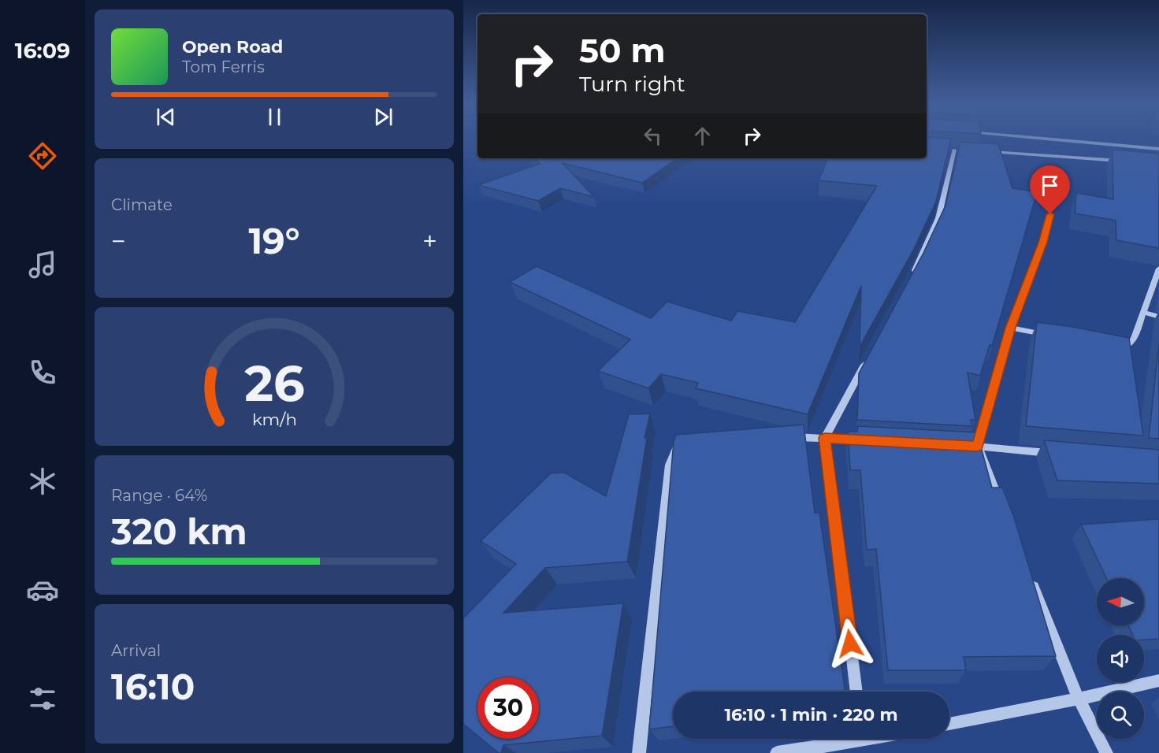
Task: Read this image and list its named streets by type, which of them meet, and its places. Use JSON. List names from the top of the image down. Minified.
{"north":"left","page":{"tabs":"16:09","turn":["50 m","Turn right"],"song":["Open Road","Tom Ferris"],"tile":["Climate",["Range · 64%","320 km"],["Arrival","16:10"]],"heat":["−","19°","+"],"limit":"30","trip":"16:10 · 1 min · 220 m","gauge":["26","km/h"]}}
